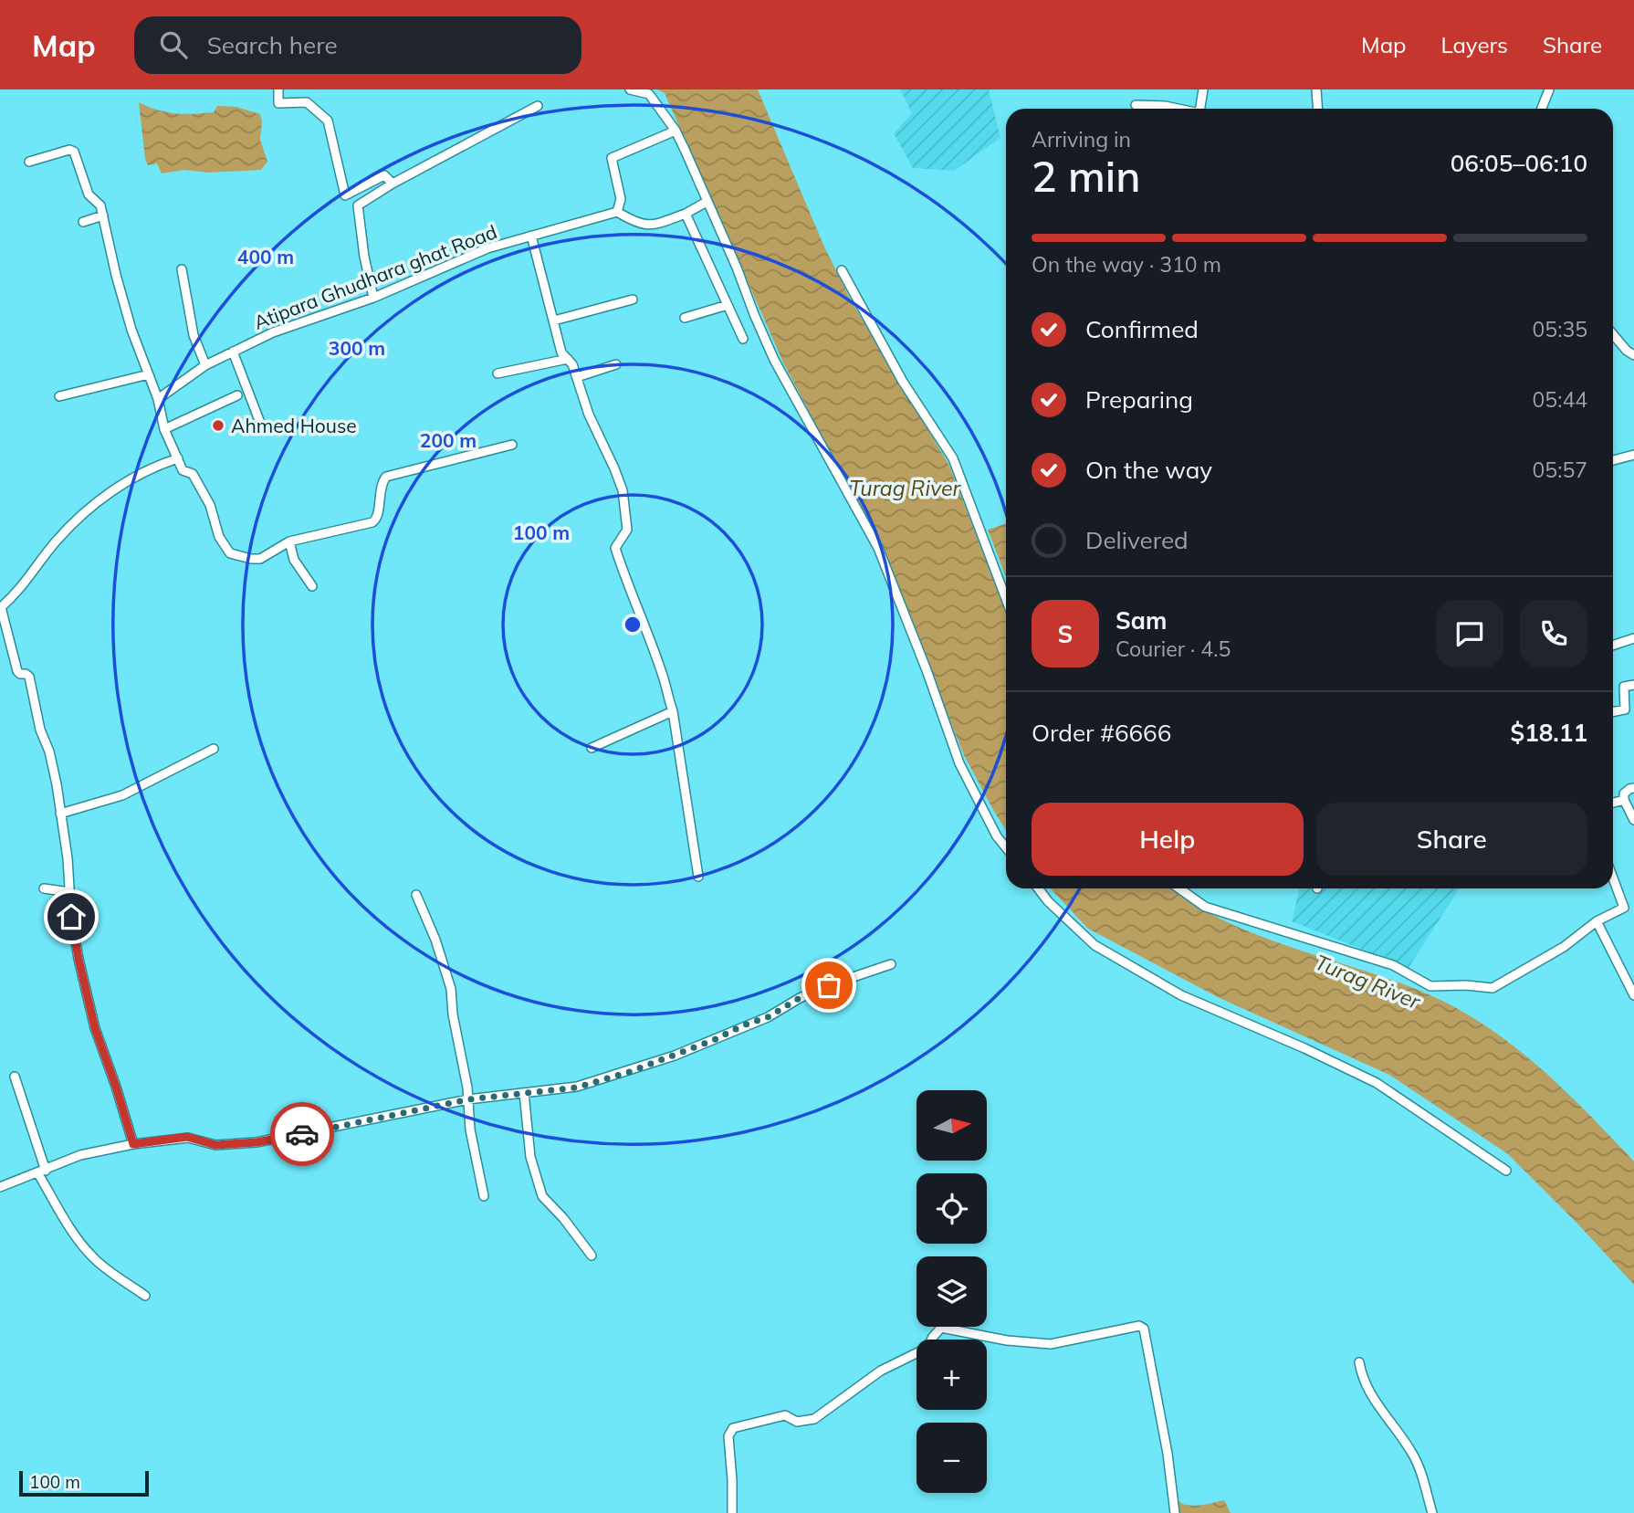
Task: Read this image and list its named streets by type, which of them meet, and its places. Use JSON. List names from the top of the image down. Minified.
{"streets":{"street":["Atipara Ghudhara ghat Road"]},"water":["Turag River"],"places":["Ahmed House"],"scale_bar":"100 m","north":"right","page":{"header":"Map","search":"Search here","nav":["Map","Layers","Share"],"heading":["2 min","Arriving in","06:05–06:10"],"panel":["Sam","Courier · 4.5","Order #6666","$18.11"],"bar":"On the way · 310 m","list":[["Confirmed","05:35"],["Preparing","05:44"],["On the way","05:57"],"Delivered"],"round":"S","buttons":["Help","Share"],"map_buttons":["+","−"],"scale":"100 m"},"rings":["400 m","300 m","200 m","100 m"]}
